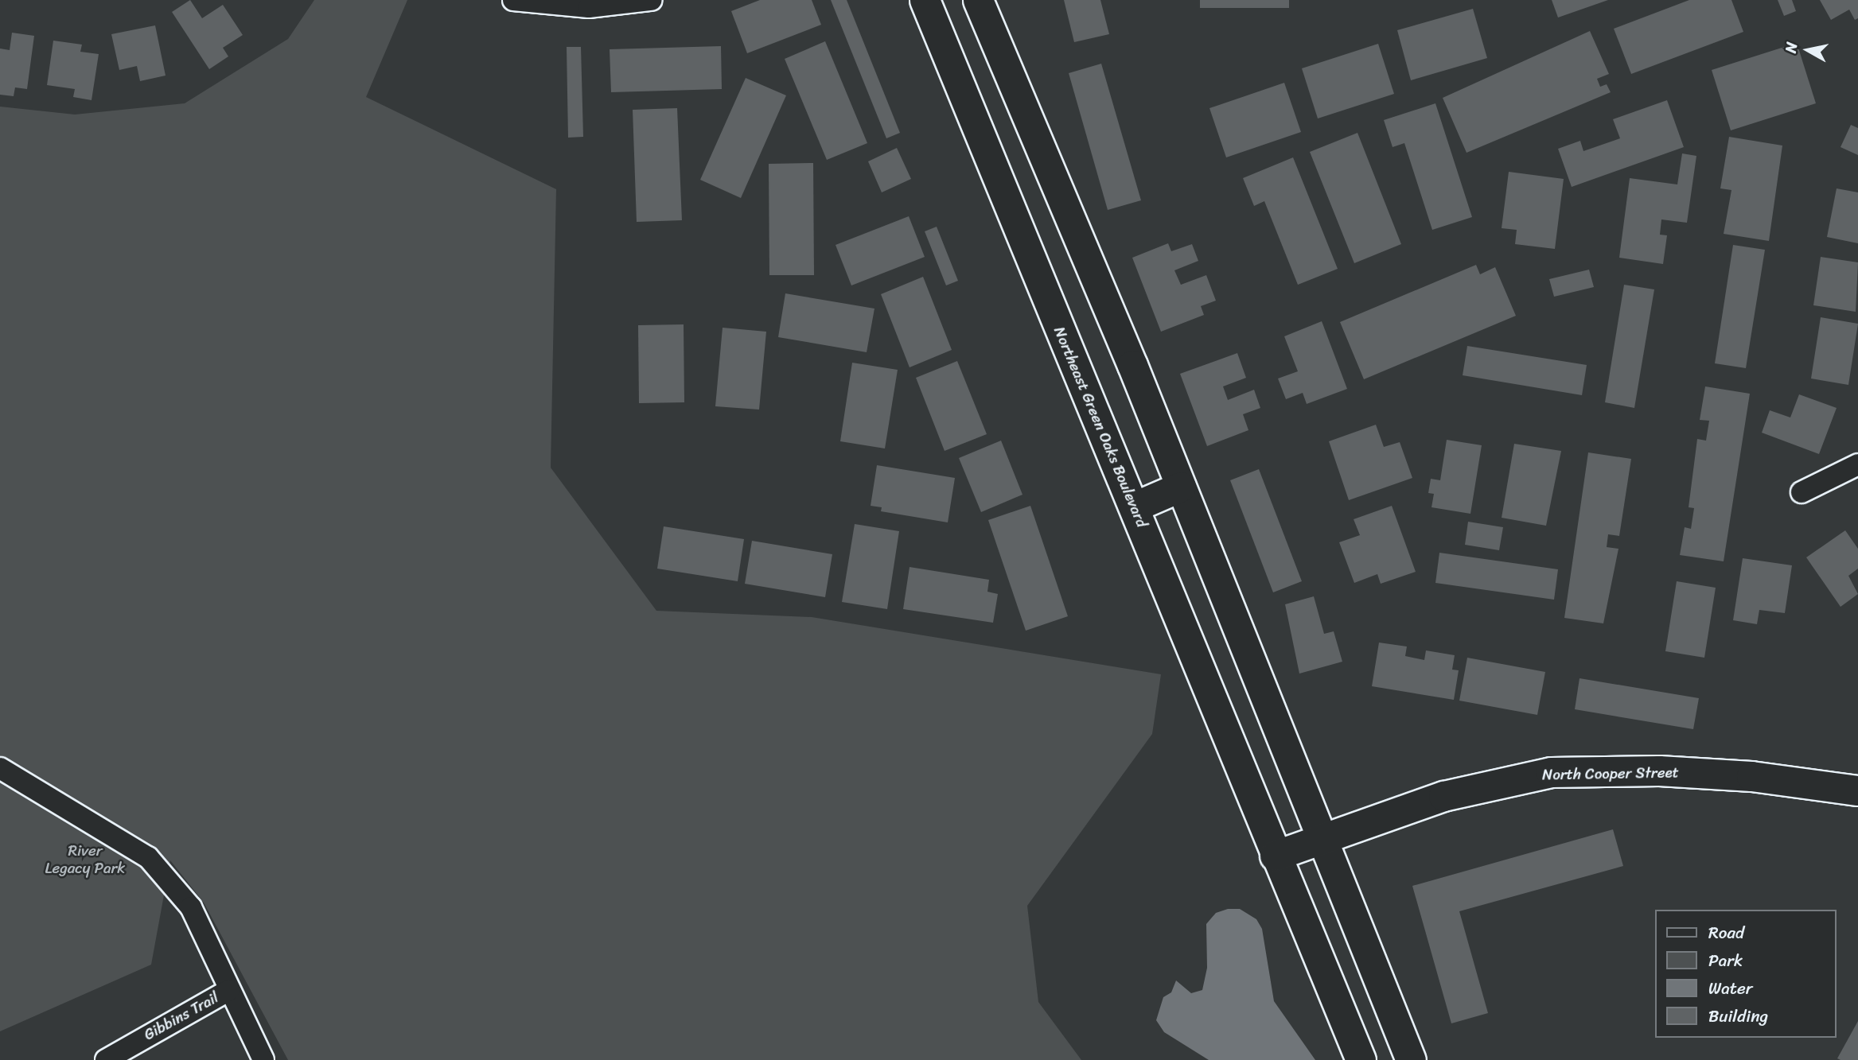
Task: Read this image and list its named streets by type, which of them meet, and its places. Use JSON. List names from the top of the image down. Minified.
{"streets":{"main road":["Northeast Green Oaks Boulevard","North Cooper Street"],"street":["Gibbins Trail"]},"crossings":[["Northeast Green Oaks Boulevard","North Cooper Street"]],"parks":["River Legacy Park"],"legend":["Road","Park","Water","Building"],"north":"left"}
